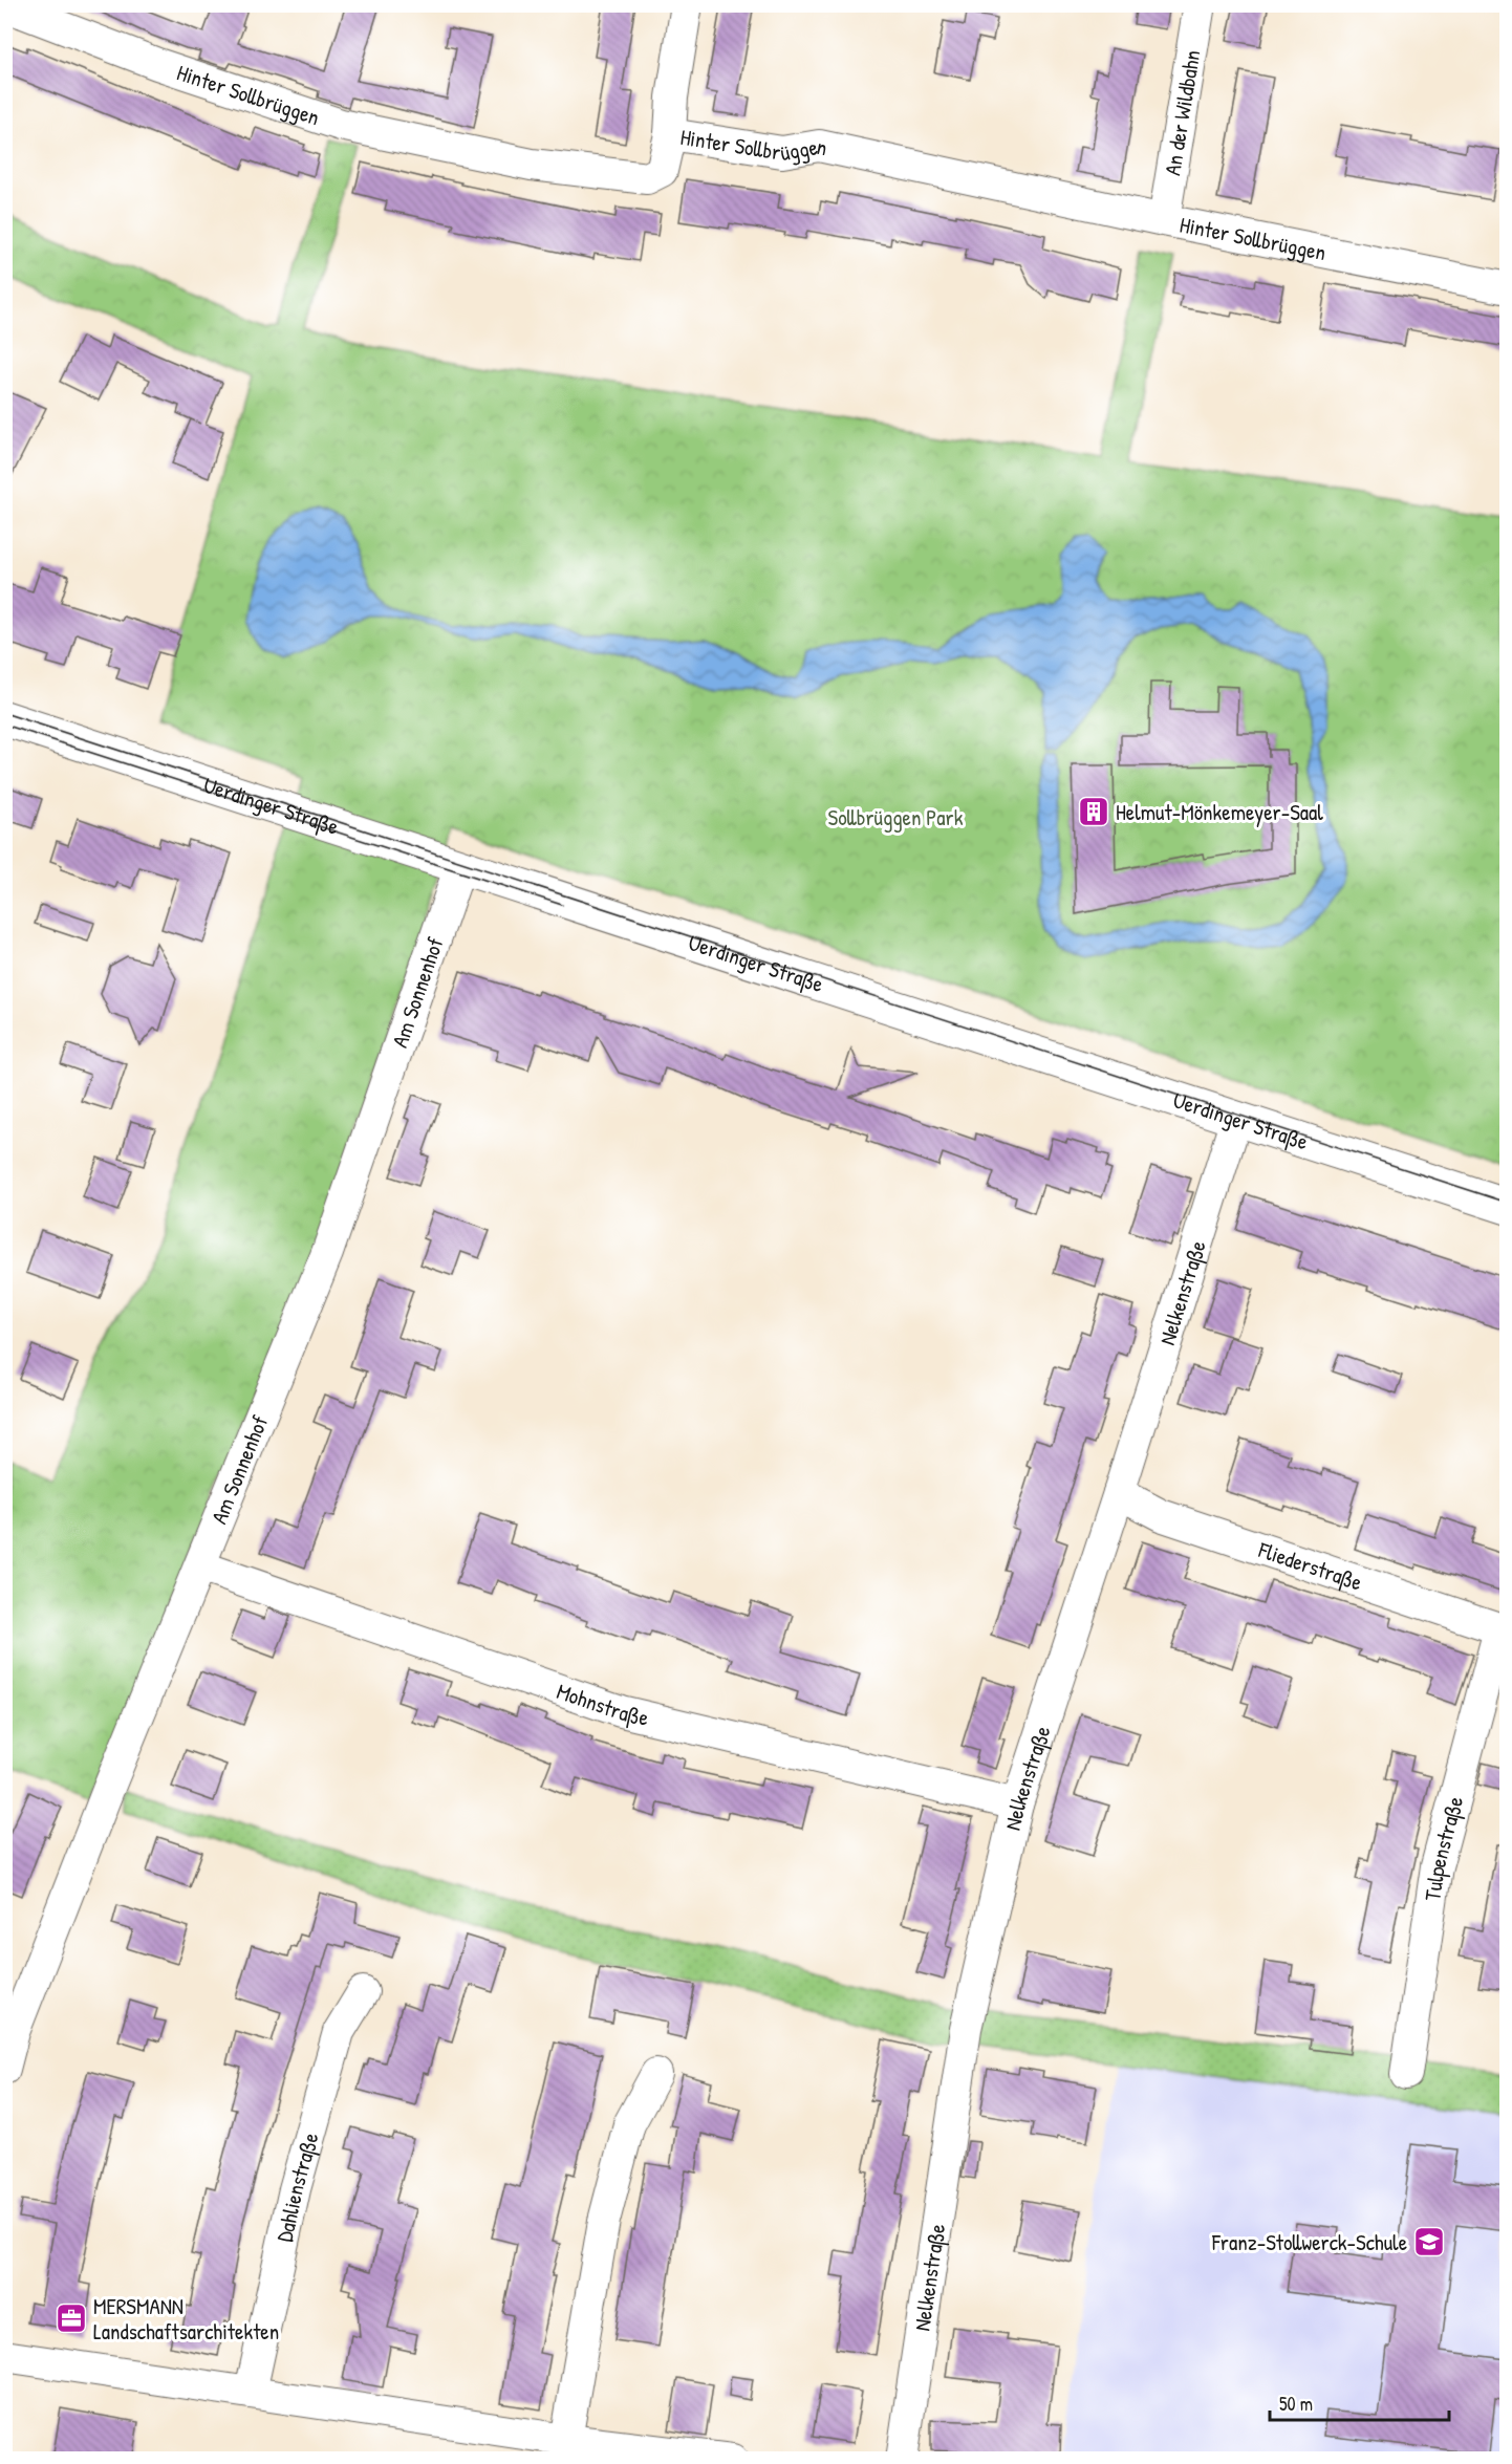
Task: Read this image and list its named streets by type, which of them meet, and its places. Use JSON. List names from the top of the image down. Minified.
{"streets":{"main road":["Uerdinger Straße"],"street":["Hinter Sollbrüggen","An der Wildbahn","Am Sonnenhof","Nelkenstraße","Fliederstraße","Mohnstraße","Tulpenstraße","Dahlienstraße"]},"crossings":[["Hinter Sollbrüggen","An der Wildbahn"],["Uerdinger Straße","Am Sonnenhof"],["Uerdinger Straße","Nelkenstraße"],["Am Sonnenhof","Mohnstraße"],["Nelkenstraße","Fliederstraße"],["Nelkenstraße","Mohnstraße"],["Fliederstraße","Tulpenstraße"]],"parks":["Sollbrüggen Park"],"places":{"building":["Helmut-Mönkemeyer-Saal"],"school or university":["Franz-Stollwerck-Schule"],"office":["MERSMANN Landschaftsarchitekten"]},"scale_bar":"50 m"}
